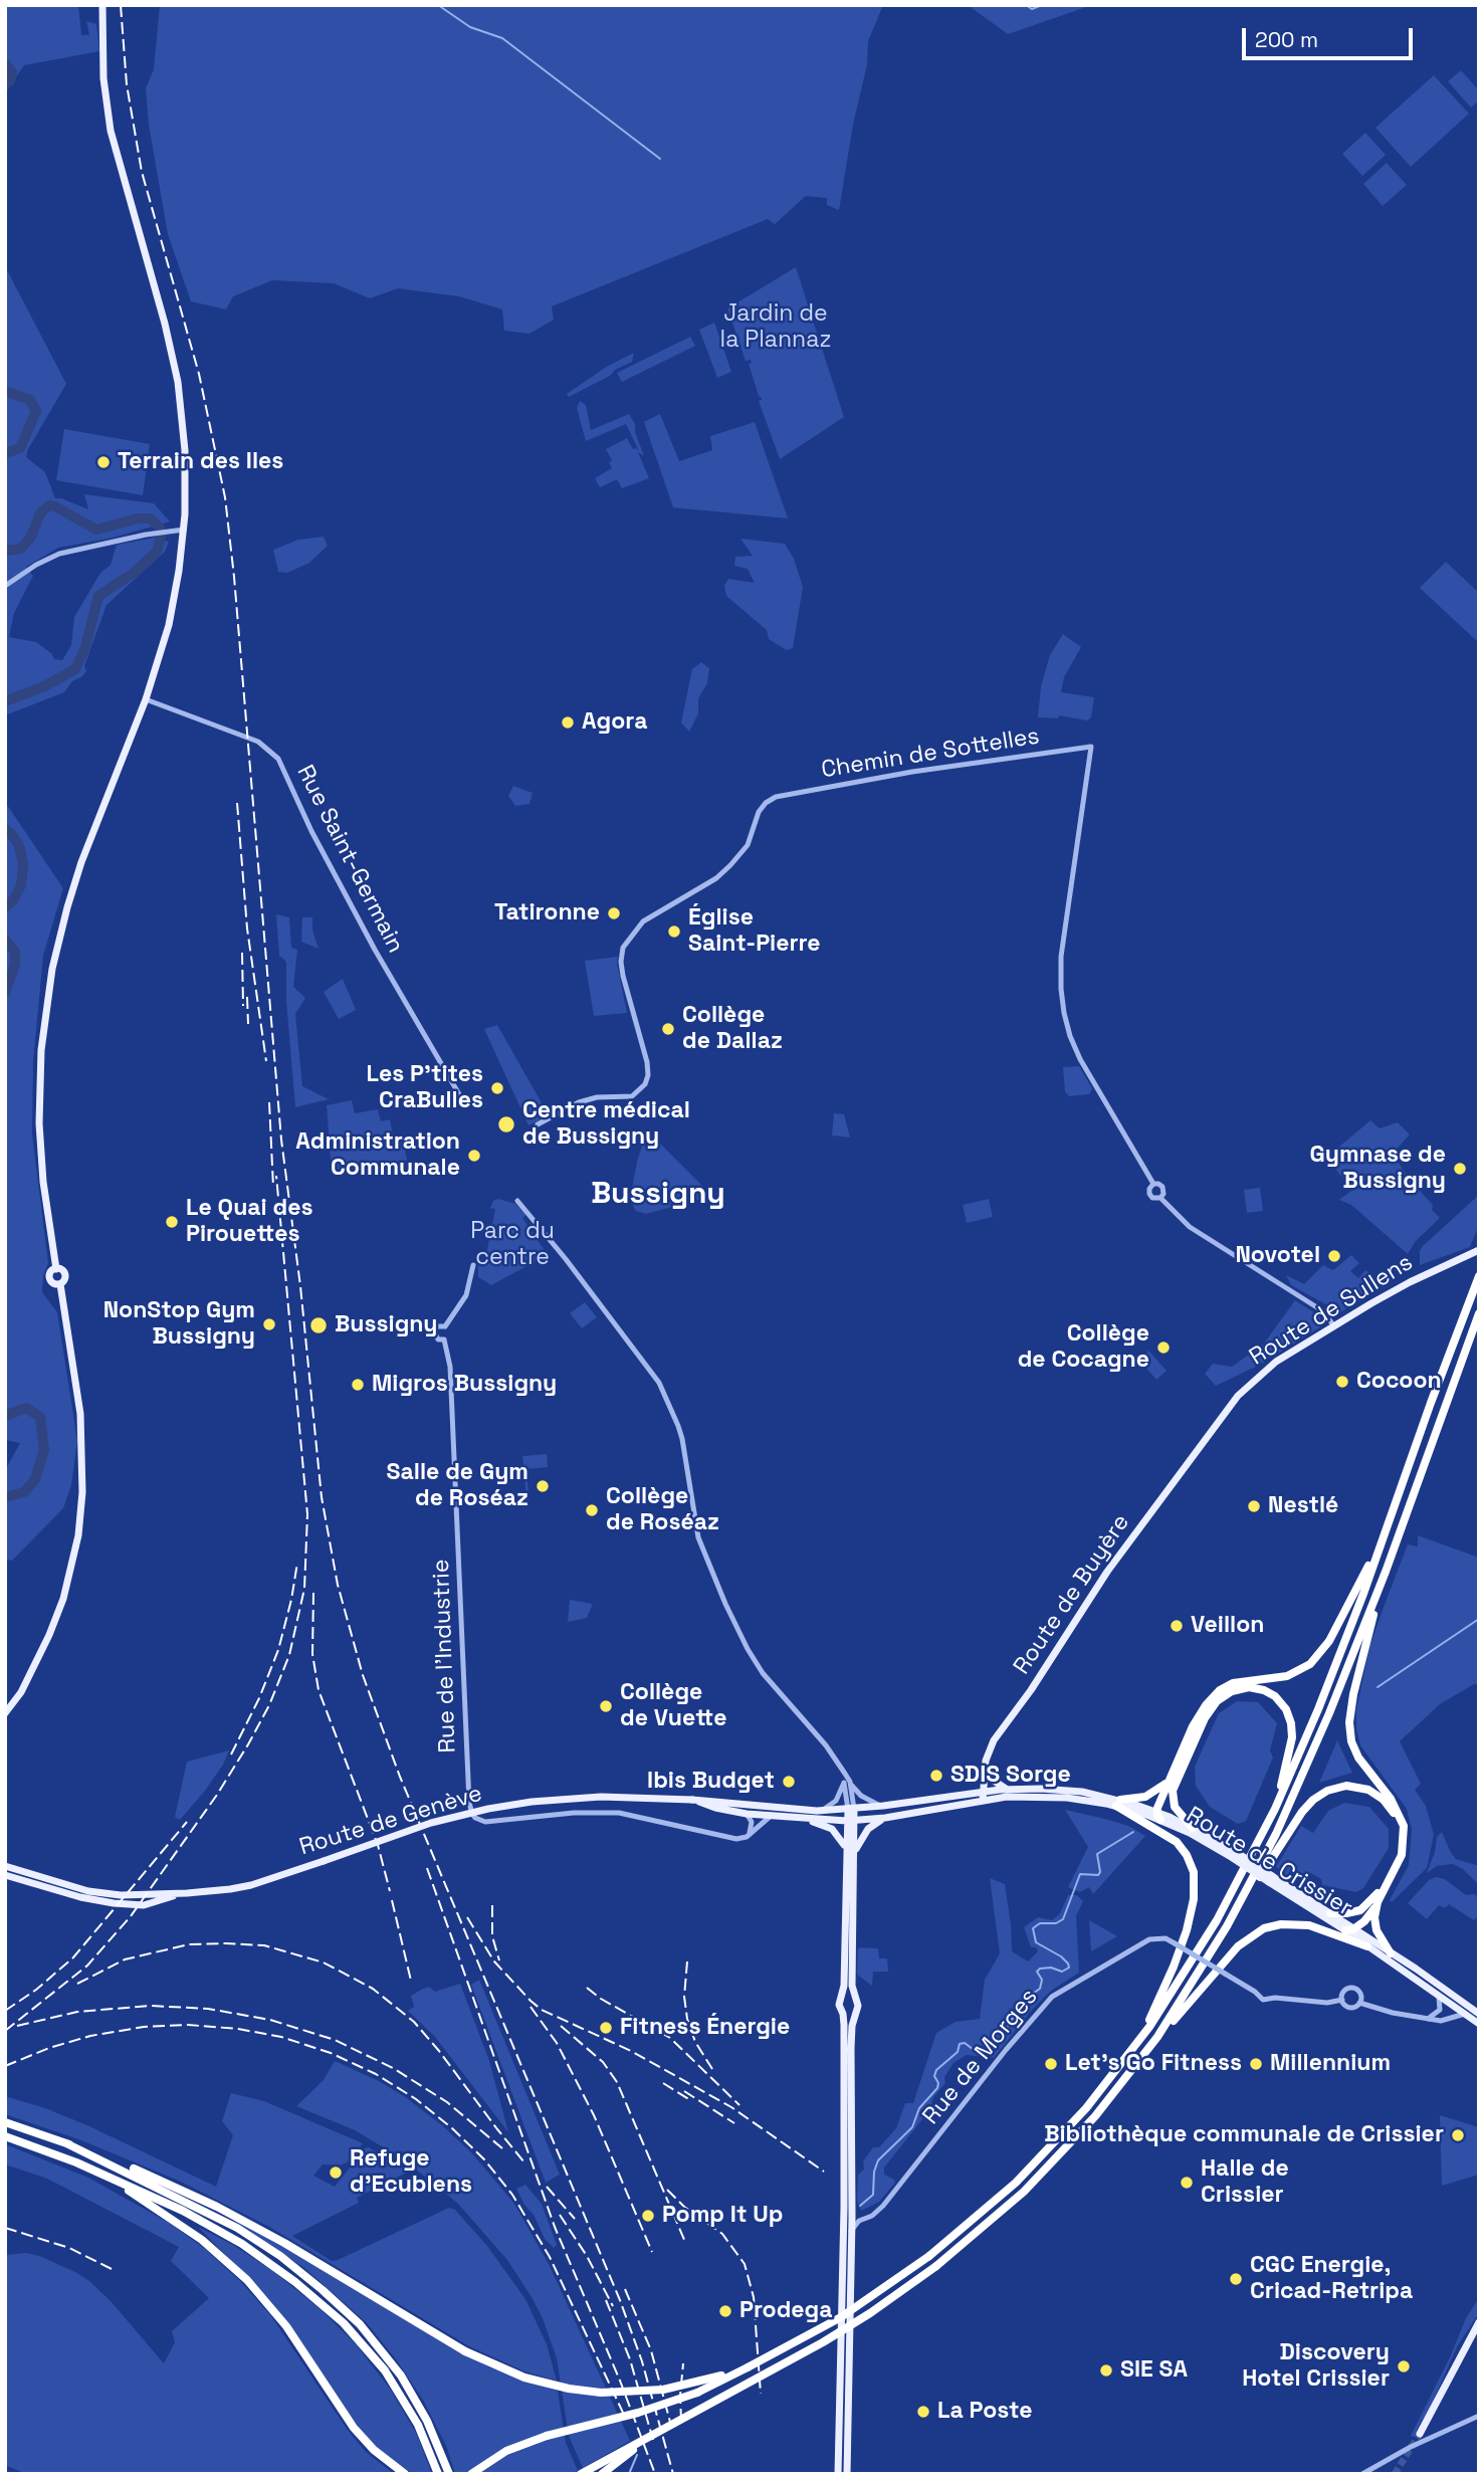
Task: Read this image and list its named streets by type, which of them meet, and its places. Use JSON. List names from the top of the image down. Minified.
{"streets":{"main road":["Route de Sullens","Route de Buyère","Route de Genève","Route de Crissier"],"street":["Chemin de Sottelles","Rue Saint-Germain","Rue de l'Industrie","Rue de Morges"]},"crossings":[["Route de Sullens","Route de Buyère"],["Route de Buyère","Route de Crissier"],["Route de Genève","Route de Crissier"]],"districts":["Bussigny"],"parks":["Jardin de la Plannaz","Parc du centre"],"places":["Terrain des Iles","Agora","Tatironne","Église Saint-Pierre","Collège de Dallaz","Les P’tites CraBulles","Centre médical de Bussigny","Administration Communale","Gymnase de Bussigny","Le Quai des Pirouettes","Novotel","NonStop Gym Bussigny","Bussigny","Collège de Cocagne","Cocoon","Migros Bussigny","Salle de Gym de Roséaz","Nestlé","Collège de Roséaz","Veillon","Collège de Vuette","SDIS Sorge","Ibis Budget","Fitness Énergie","Let's Go Fitness","Millennium","Bibliothèque communale de Crissier","Refuge d'Ecublens","Halle de Crissier","Pomp It Up","CGC Energie, Cricad-Retripa","Prodega","Discovery Hotel Crissier","SIE SA","La Poste"],"scale_bar":"200 m"}
